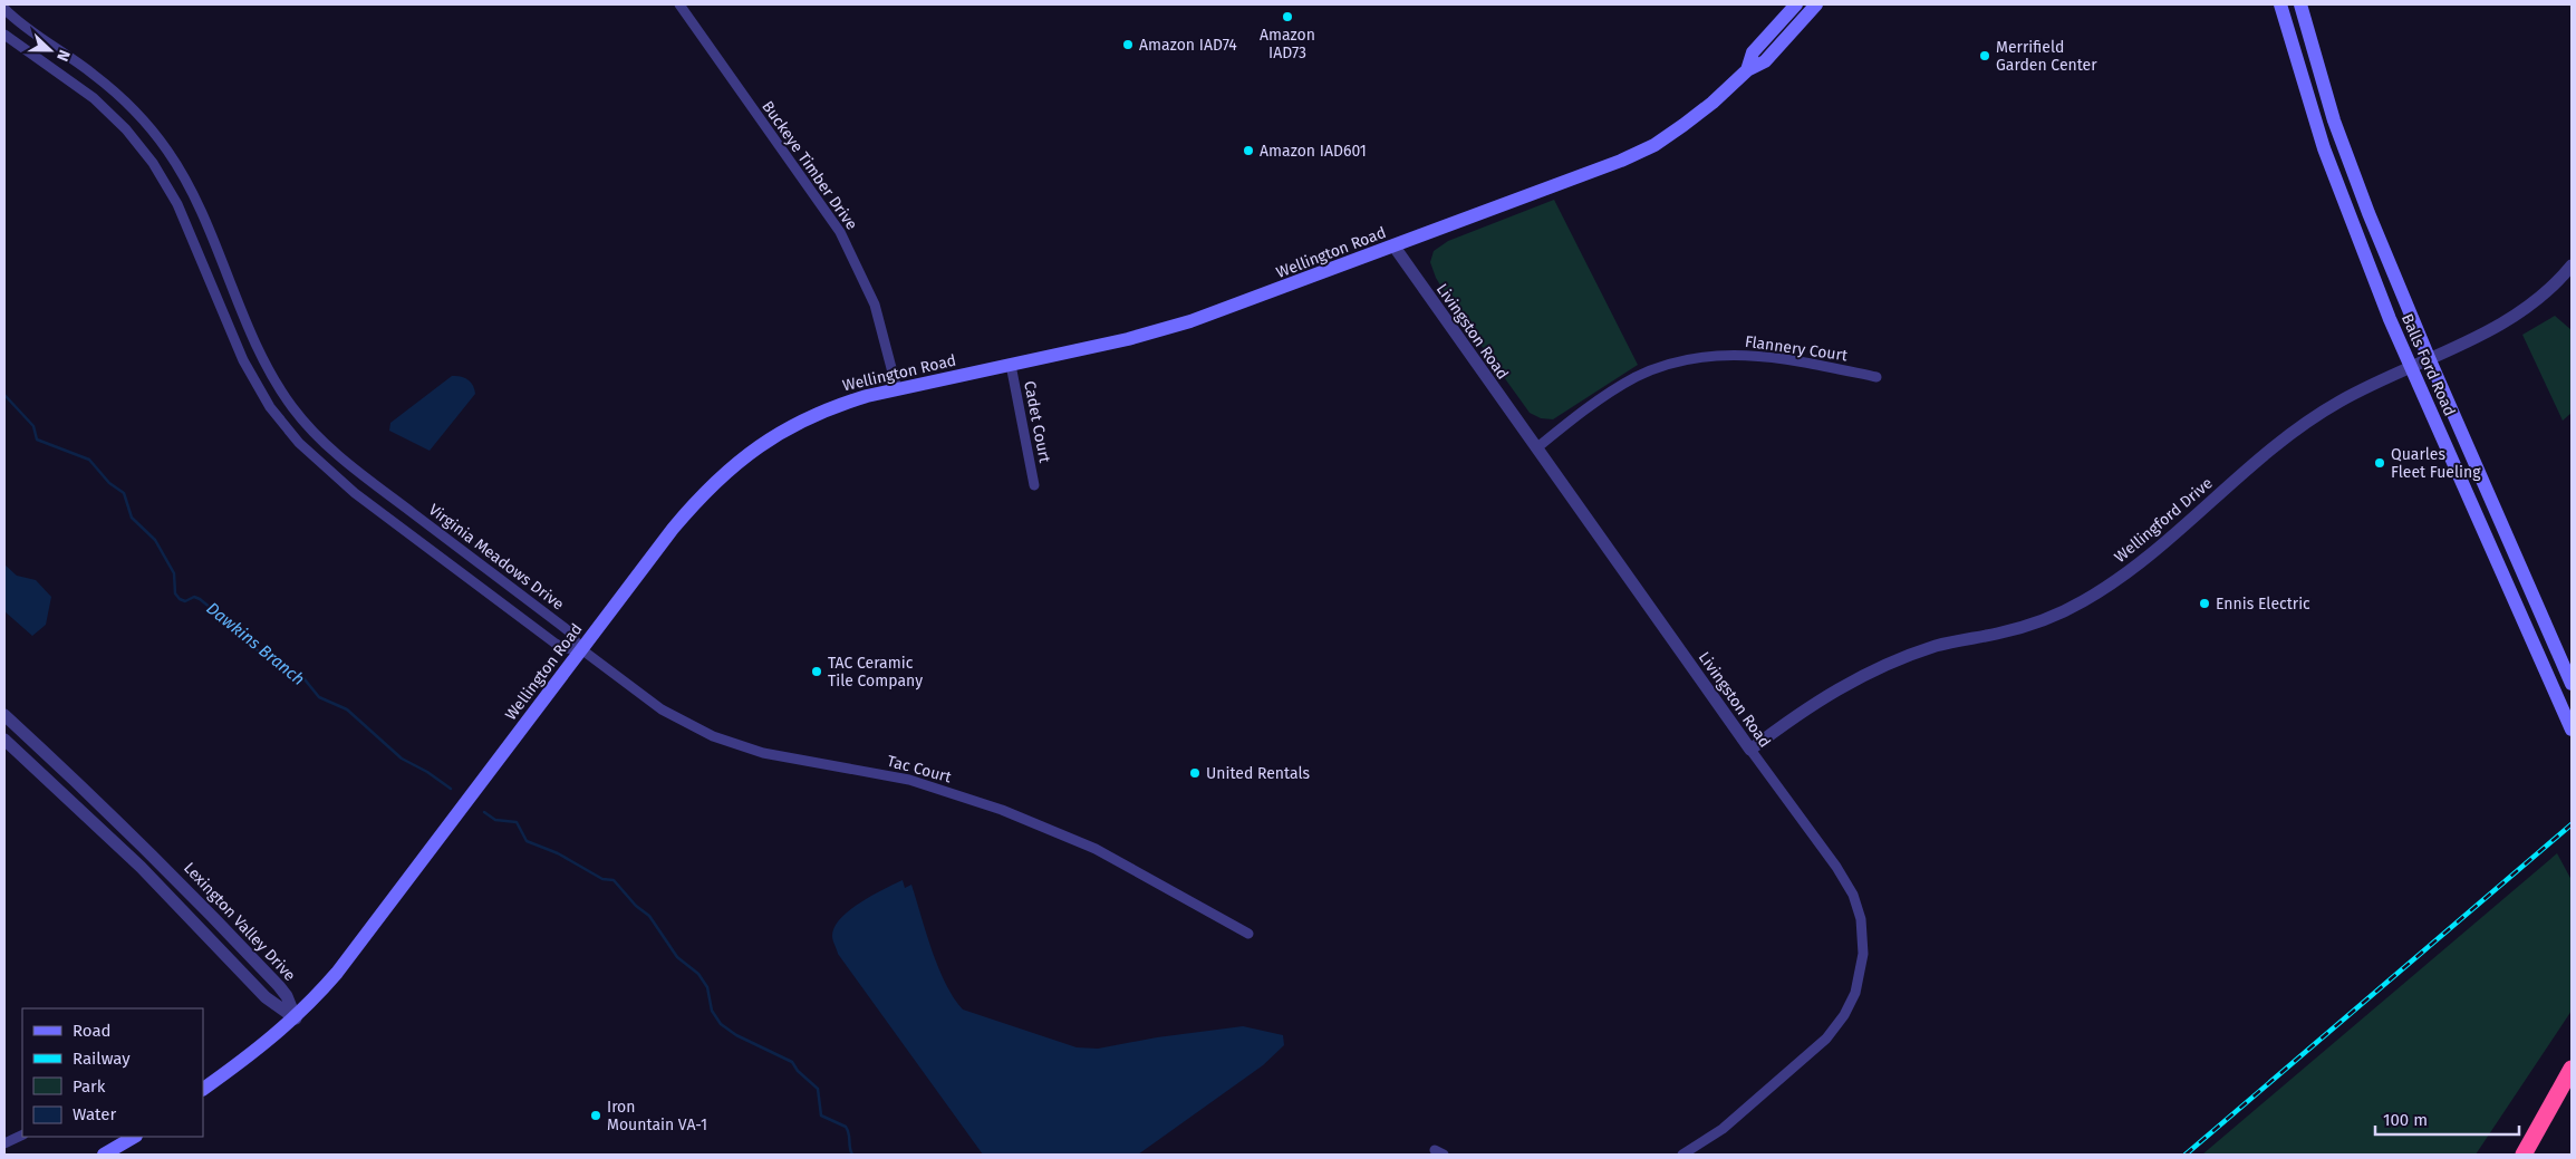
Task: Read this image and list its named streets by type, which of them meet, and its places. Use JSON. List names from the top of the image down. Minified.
{"streets":{"main road":["Wellington Road","Balls Ford Road"],"street":["Buckeye Timber Drive","Livingston Road","Flannery Court","Cadet Court","Wellingford Drive","Virginia Meadows Drive","Tac Court","Lexington Valley Drive"]},"crossings":[["Buckeye Timber Drive","Wellington Road"],["Wellington Road","Livingston Road"],["Wellington Road","Cadet Court"],["Wellington Road","Virginia Meadows Drive"],["Wellington Road","Tac Court"],["Wellington Road","Lexington Valley Drive"],["Livingston Road","Flannery Court"],["Livingston Road","Wellingford Drive"],["Balls Ford Road","Wellingford Drive"],["Virginia Meadows Drive","Tac Court"]],"water":["Dawkins Branch"],"places":["Amazon IAD73","Amazon IAD74","Merrifield Garden Center","Amazon IAD601","Quarles Fleet Fueling","Ennis Electric","TAC Ceramic Tile Company","United Rentals","Iron Mountain VA-1"],"legend":["Road","Railway","Park","Water"],"scale_bar":"100 m","north":"right"}
